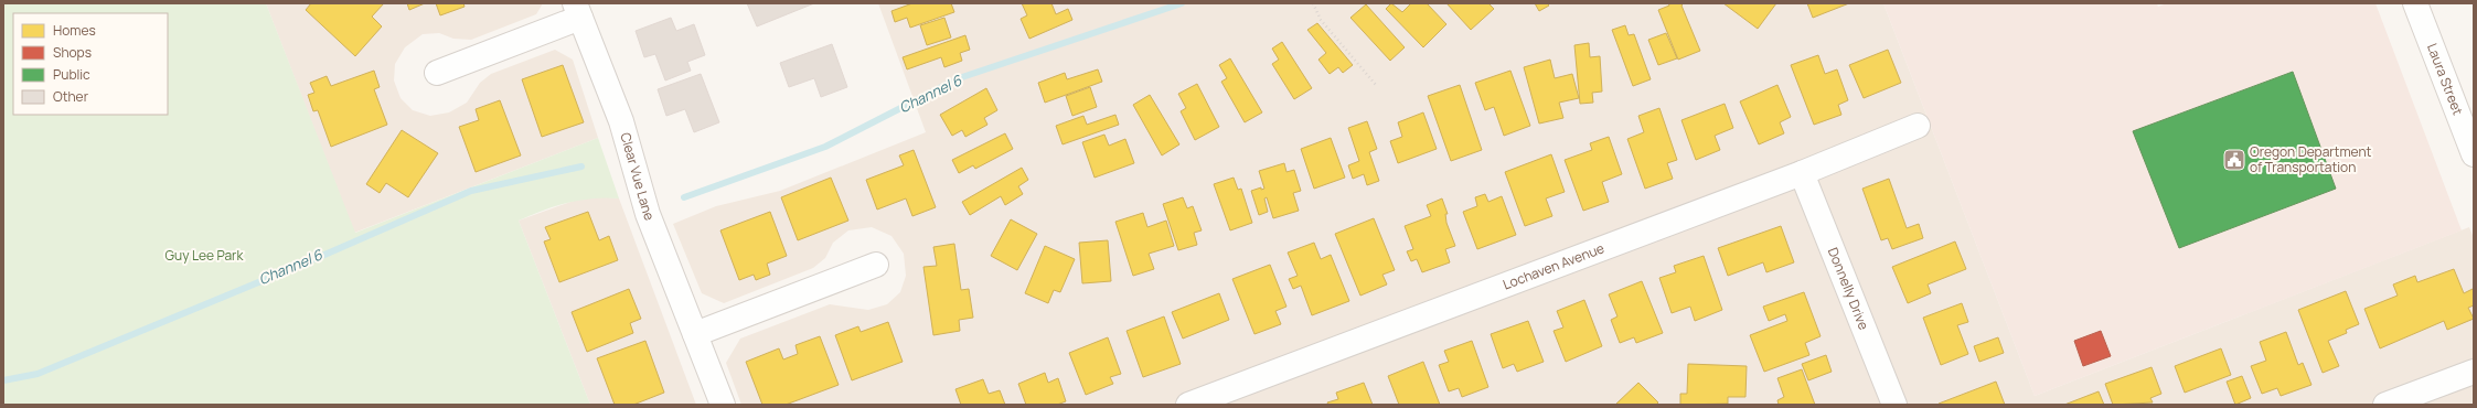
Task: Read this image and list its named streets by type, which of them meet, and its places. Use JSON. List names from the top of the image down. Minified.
{"streets":{"street":["Laura Street","Clear Vue Lane","Lochaven Avenue","Donnelly Drive"]},"crossings":[["Lochaven Avenue","Donnelly Drive"]],"water":["Channel 6"],"parks":["Guy Lee Park"],"places":{"public building":["Oregon Department of Transportation"]},"legend":["Homes","Shops","Public","Other"]}
